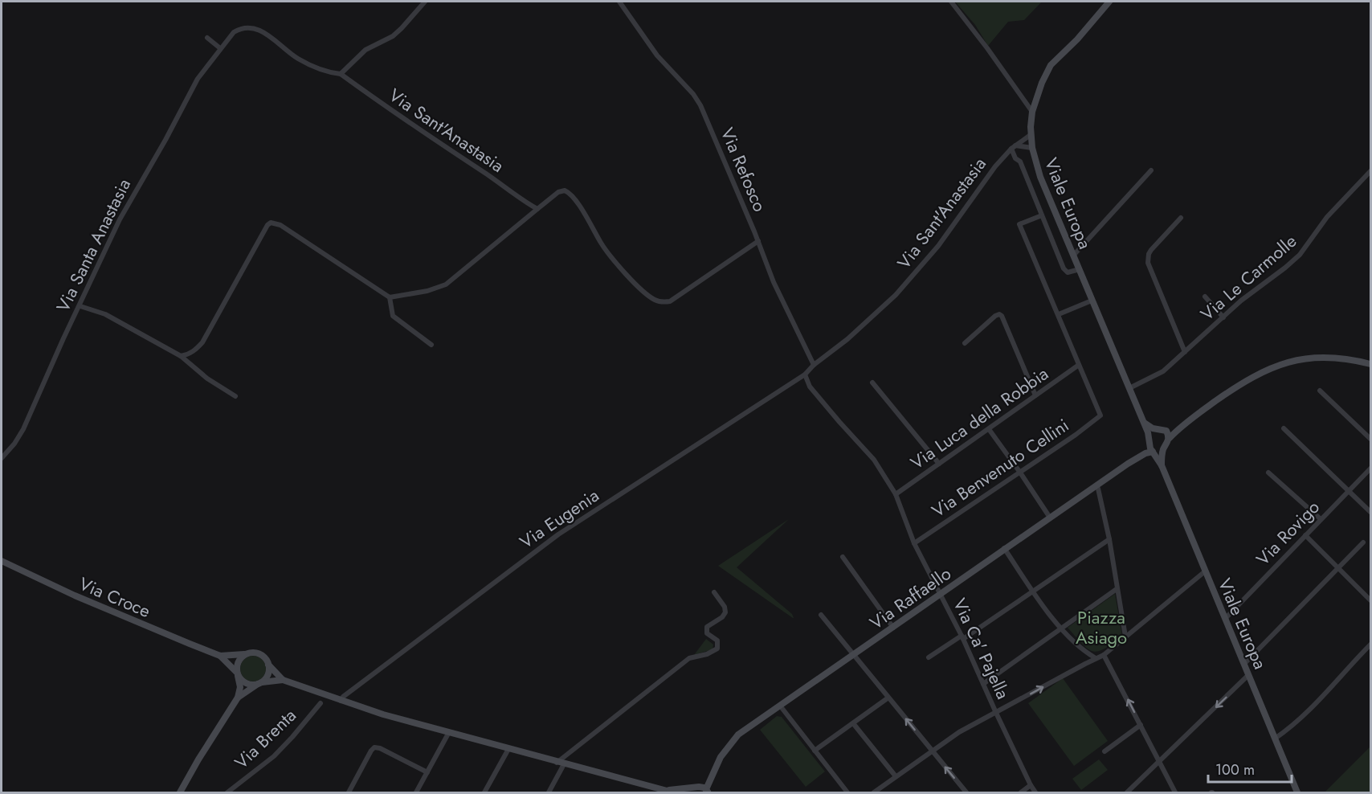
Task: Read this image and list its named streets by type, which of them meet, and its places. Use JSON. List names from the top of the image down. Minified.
{"streets":{"main road":["Viale Europa","Via Croce","Via Raffaello","Via Brenta"],"street":["Via Sant'Anastasia","Via Refosco","Via Santa Anastasia","Via Le Carmolle","Via Luca della Robbia","Via Benvenuto Cellini","Via Eugenia","Via Rovigo","Via Ca' Pajella"]},"crossings":[["Via Sant'Anastasia","Via Refosco"],["Via Sant'Anastasia","Viale Europa"],["Via Sant'Anastasia","Via Santa Anastasia"],["Via Sant'Anastasia","Via Eugenia"],["Via Sant'Anastasia","Via Ca' Pajella"],["Viale Europa","Via Le Carmolle"],["Viale Europa","Via Rovigo"],["Viale Europa","Via Raffaello"],["Via Luca della Robbia","Via Benvenuto Cellini"],["Via Luca della Robbia","Via Ca' Pajella"],["Via Benvenuto Cellini","Via Ca' Pajella"],["Via Eugenia","Via Ca' Pajella"],["Via Croce","Via Brenta"],["Via Raffaello","Via Ca' Pajella"]],"parks":["Piazza Asiago"],"scale_bar":"100 m"}
